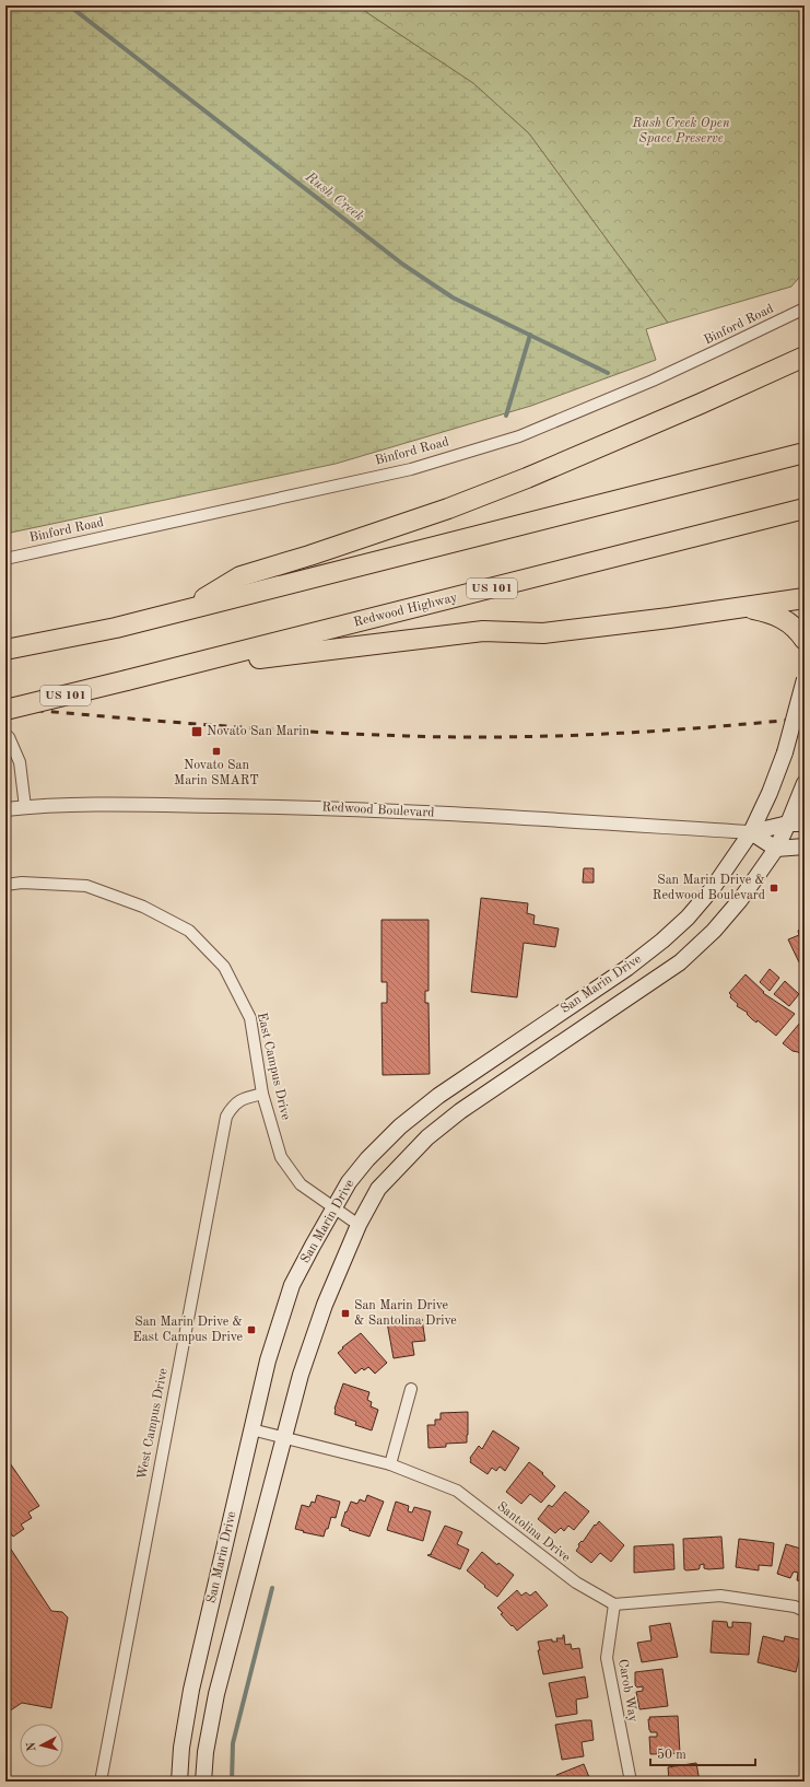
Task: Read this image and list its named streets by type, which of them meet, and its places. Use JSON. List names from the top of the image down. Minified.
{"streets":{"highway":["US 101","Redwood Highway"],"main road":["Redwood Boulevard","San Marin Drive"],"street":["Binford Road","East Campus Drive","West Campus Drive","Santolina Drive","Carob Way"]},"crossings":[["Redwood Boulevard","San Marin Drive"],["San Marin Drive","East Campus Drive"],["San Marin Drive","Santolina Drive"],["East Campus Drive","West Campus Drive"],["Santolina Drive","Carob Way"]],"water":["Rush Creek"],"parks":["Rush Creek Open Space Preserve"],"places":{"transit":["Novato San Marin","Novato San Marin SMART","San Marin Drive & Redwood Boulevard","San Marin Drive & Santolina Drive","San Marin Drive & East Campus Drive"]},"scale_bar":"50 m","north":"left"}
